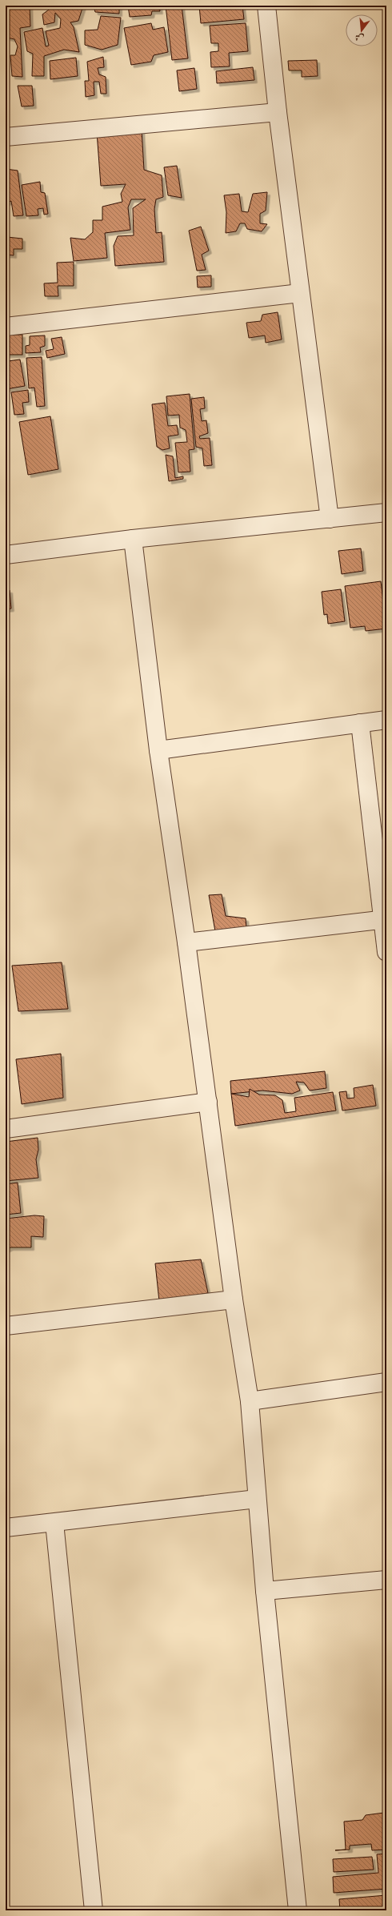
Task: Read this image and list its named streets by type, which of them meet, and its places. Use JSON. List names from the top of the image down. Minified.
{"north":"bottom"}
